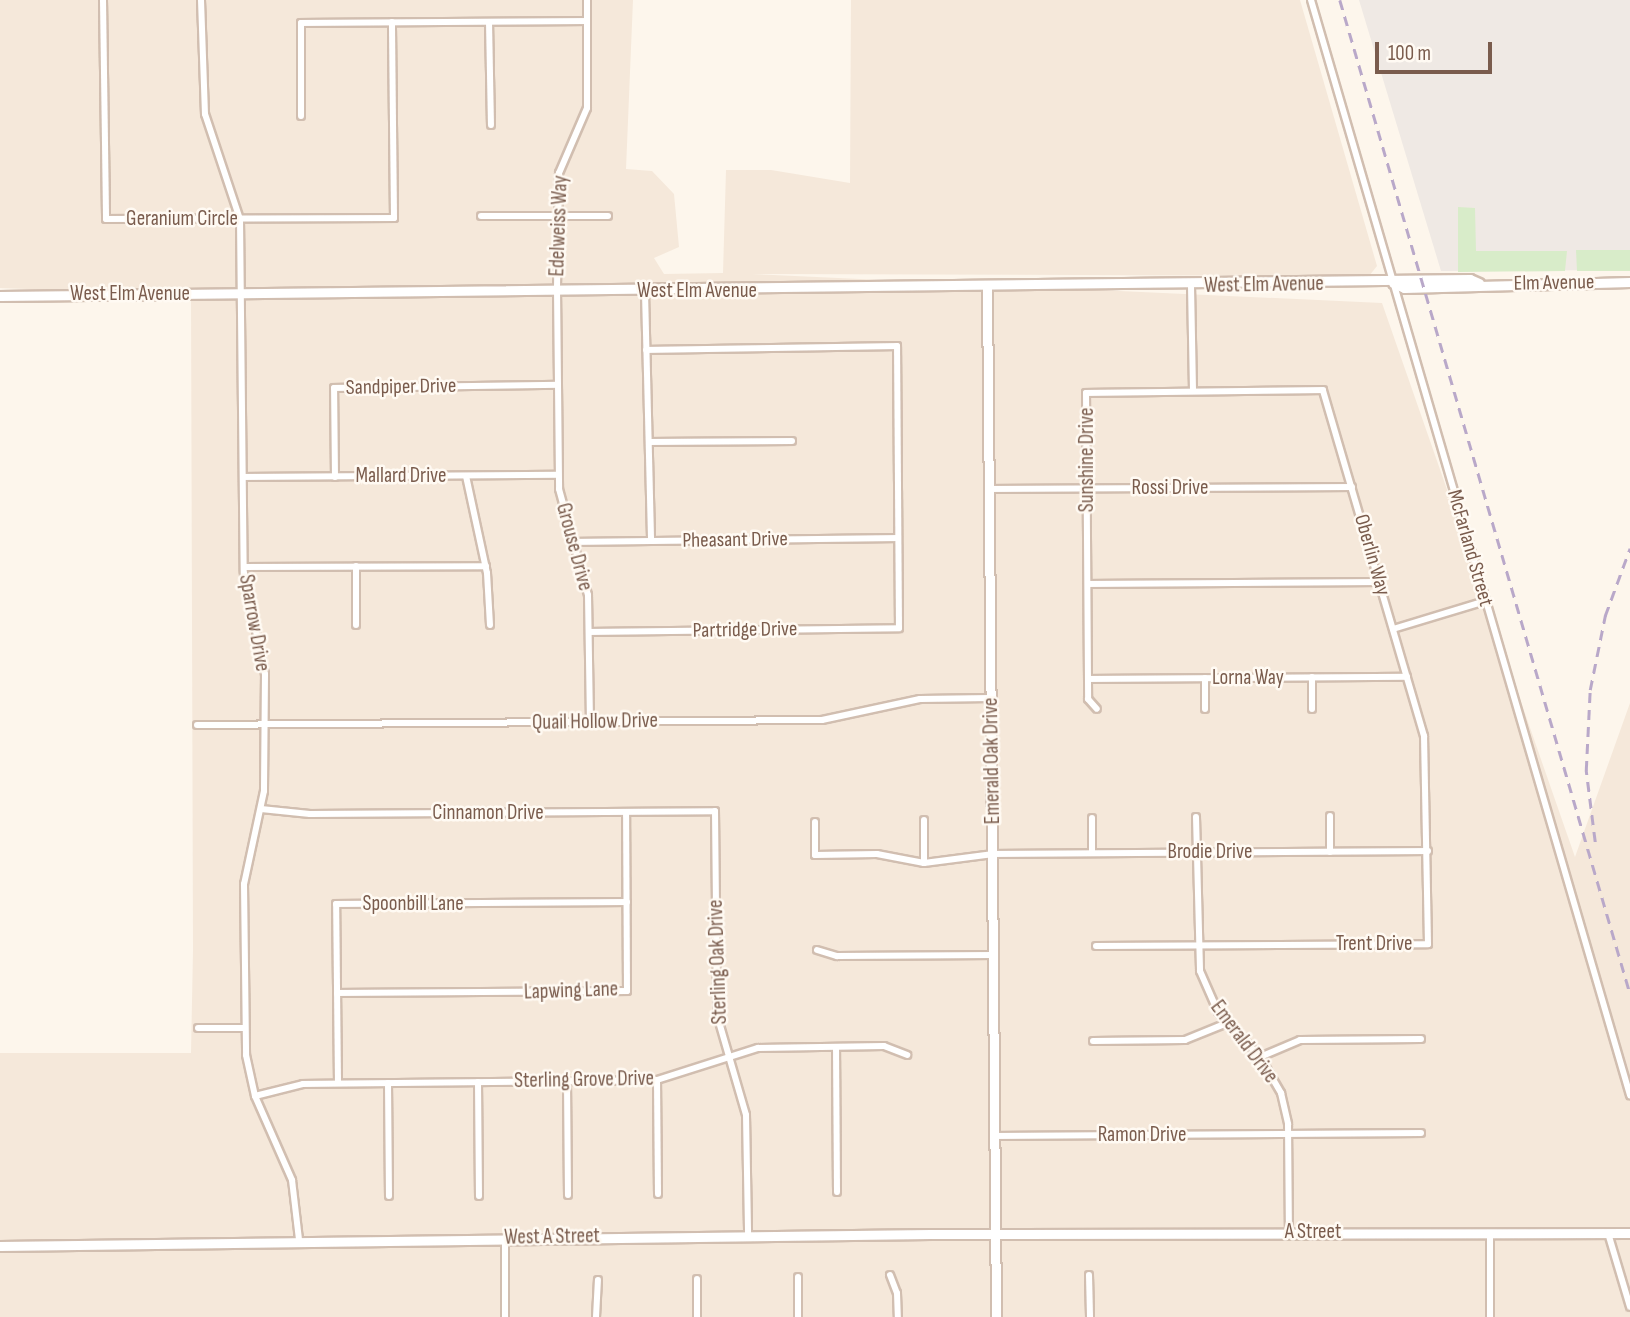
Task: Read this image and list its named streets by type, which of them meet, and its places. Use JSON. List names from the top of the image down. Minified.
{"streets":{"street":["Geranium Circle","Edelweiss Way","Elm Avenue","West Elm Avenue","Sandpiper Drive","Sunshine Drive","Mallard Drive","Rossi Drive","Pheasant Drive","Grouse Drive","McFarland Street","Oberlin Way","Sparrow Drive","Partridge Drive","Lorna Way","Quail Hollow Drive","Emerald Oak Drive","Cinnamon Drive","Brodie Drive","Spoonbill Lane","Trent Drive","Sterling Oak Drive","Lapwing Lane","Emerald Drive","Sterling Grove Drive","Ramon Drive","A Street","West A Street"]},"crossings":[["Geranium Circle","Sparrow Drive"],["Edelweiss Way","West Elm Avenue"],["Edelweiss Way","Grouse Drive"],["Elm Avenue","West Elm Avenue"],["West Elm Avenue","Grouse Drive"],["West Elm Avenue","McFarland Street"],["West Elm Avenue","Sparrow Drive"],["West Elm Avenue","Emerald Oak Drive"],["Sandpiper Drive","Mallard Drive"],["Sandpiper Drive","Grouse Drive"],["Sunshine Drive","Rossi Drive"],["Sunshine Drive","Oberlin Way"],["Sunshine Drive","Lorna Way"],["Mallard Drive","Grouse Drive"],["Mallard Drive","Sparrow Drive"],["Rossi Drive","Oberlin Way"],["Rossi Drive","Emerald Oak Drive"],["Pheasant Drive","Grouse Drive"],["Pheasant Drive","Partridge Drive"],["Grouse Drive","Partridge Drive"],["Grouse Drive","Quail Hollow Drive"],["Oberlin Way","Lorna Way"],["Oberlin Way","Trent Drive"],["Sparrow Drive","Quail Hollow Drive"],["Sparrow Drive","Cinnamon Drive"],["Sparrow Drive","Sterling Grove Drive"],["Sparrow Drive","West A Street"],["Quail Hollow Drive","Emerald Oak Drive"],["Emerald Oak Drive","Brodie Drive"],["Emerald Oak Drive","Ramon Drive"],["Emerald Oak Drive","A Street"],["Emerald Oak Drive","West A Street"],["Cinnamon Drive","Sterling Oak Drive"],["Cinnamon Drive","Lapwing Lane"],["Brodie Drive","Trent Drive"],["Brodie Drive","Emerald Drive"],["Spoonbill Lane","Lapwing Lane"],["Spoonbill Lane","Sterling Grove Drive"],["Trent Drive","Emerald Drive"],["Sterling Oak Drive","Sterling Grove Drive"],["Sterling Oak Drive","West A Street"],["Emerald Drive","Ramon Drive"],["Emerald Drive","A Street"],["A Street","West A Street"]],"scale_bar":"100 m"}
